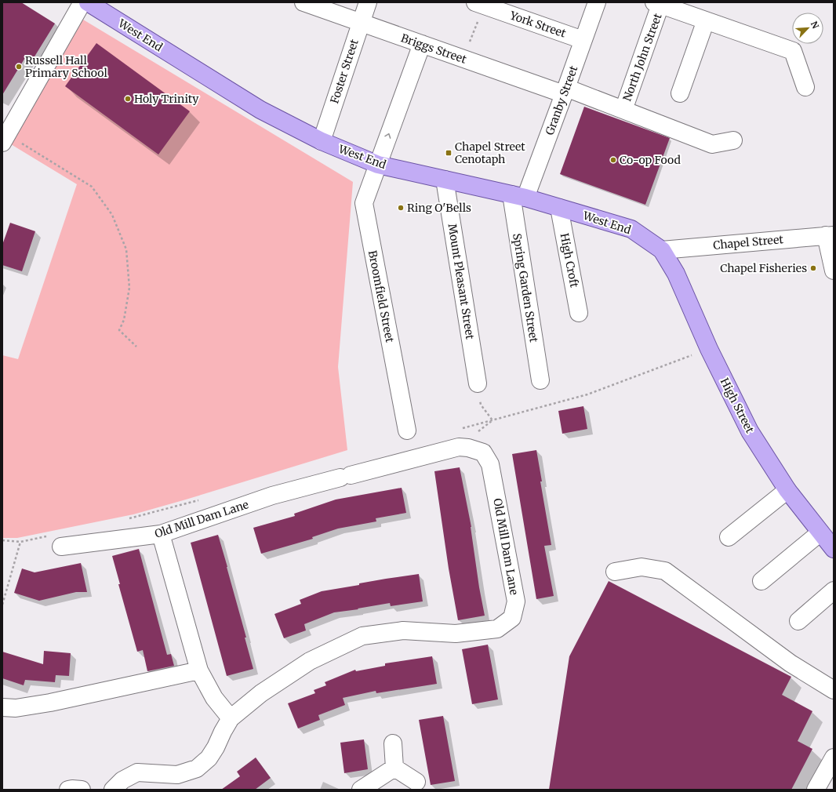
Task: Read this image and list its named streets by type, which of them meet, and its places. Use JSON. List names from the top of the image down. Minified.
{"streets":{"main road":["West End","High Street"],"street":["York Street","Briggs Street","North John Street","Foster Street","Granby Street","Chapel Street","High Croft","Mount Pleasant Street","Spring Garden Street","Broomfield Street","Old Mill Dam Lane"]},"crossings":[["York Street","Granby Street"],["West End","Foster Street"],["West End","Granby Street"],["West End","Chapel Street"],["West End","High Croft"],["West End","Mount Pleasant Street"],["West End","Spring Garden Street"],["West End","Broomfield Street"],["West End","High Street"],["Briggs Street","North John Street"],["Briggs Street","Foster Street"],["Briggs Street","Granby Street"],["Briggs Street","Broomfield Street"],["Granby Street","Spring Garden Street"],["Chapel Street","High Street"]],"places":{"other":["Russell Hall Primary School","Holy Trinity","Co-op Food","Ring O'Bells","Chapel Fisheries"],"transit":["Chapel Street Cenotaph"]},"north":"top right"}
